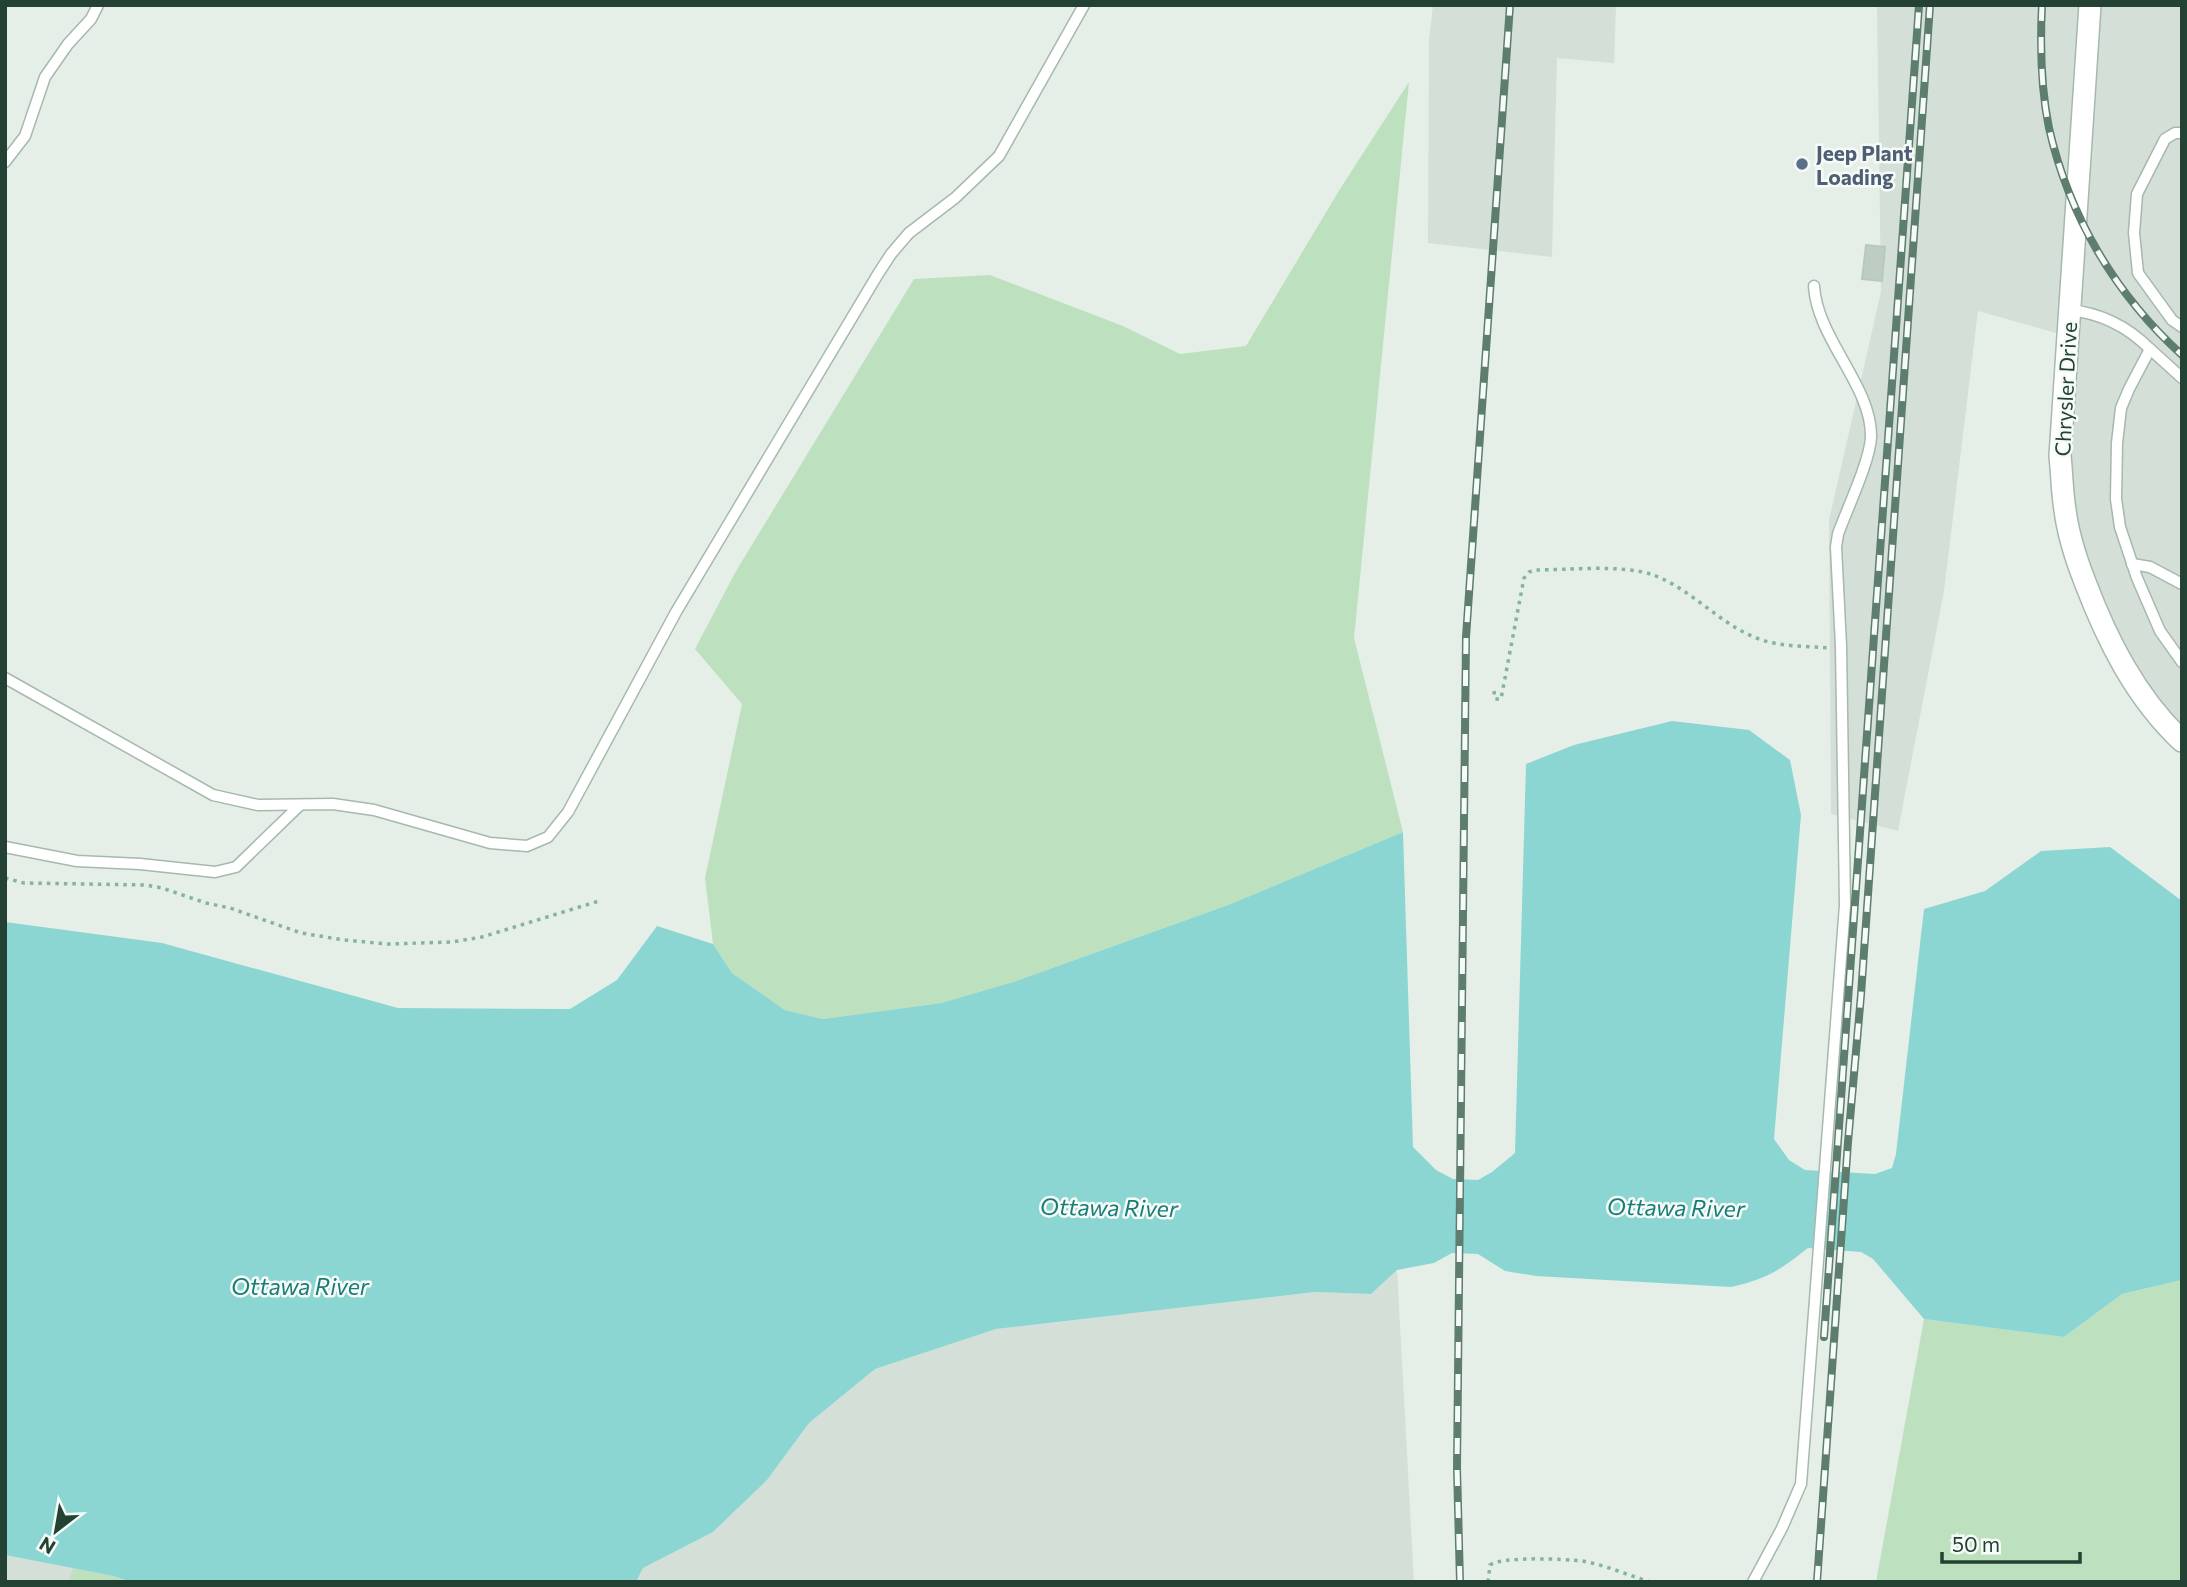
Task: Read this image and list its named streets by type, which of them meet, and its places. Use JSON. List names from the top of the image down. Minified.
{"streets":{"street":["Chrysler Drive"]},"water":["Ottawa River"],"places":["Jeep Plant Loading"],"scale_bar":"50 m","north":"bottom left"}
